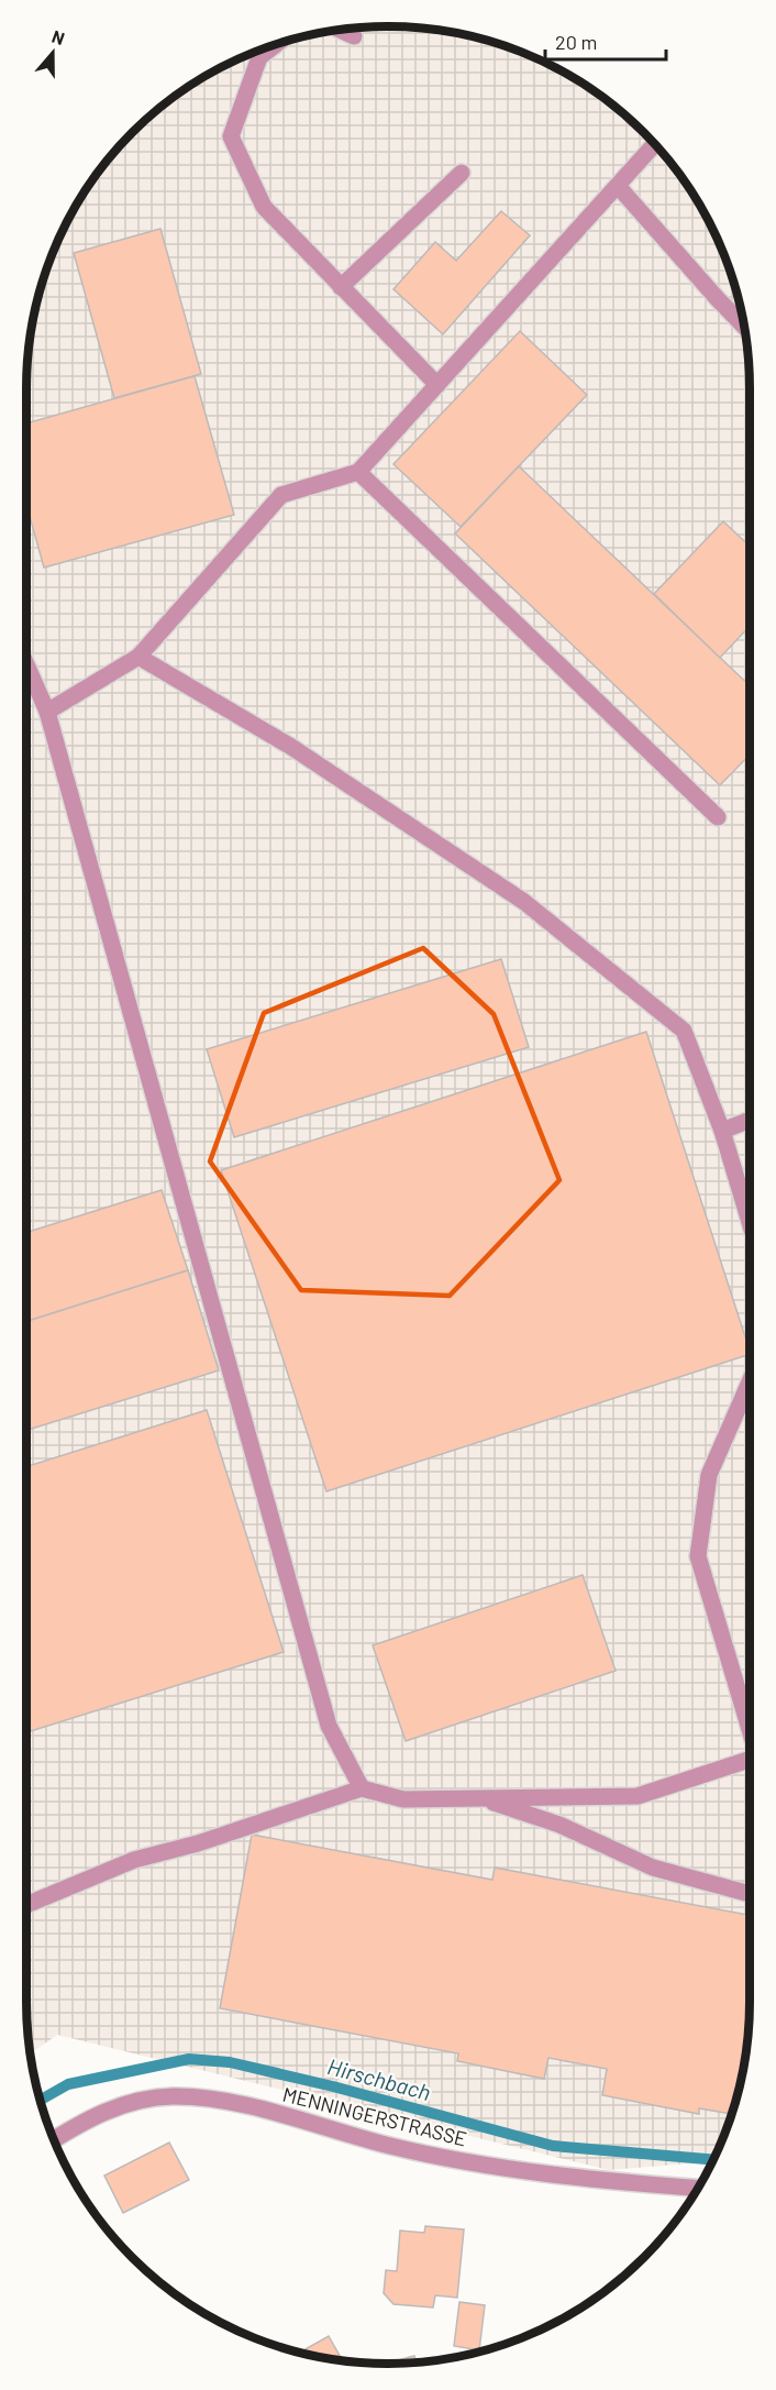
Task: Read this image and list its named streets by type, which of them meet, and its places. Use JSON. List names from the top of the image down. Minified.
{"streets":{"street":["MENNINGERSTRASSE"]},"water":["Hirschbach"],"scale_bar":"20 m","north":"top"}
